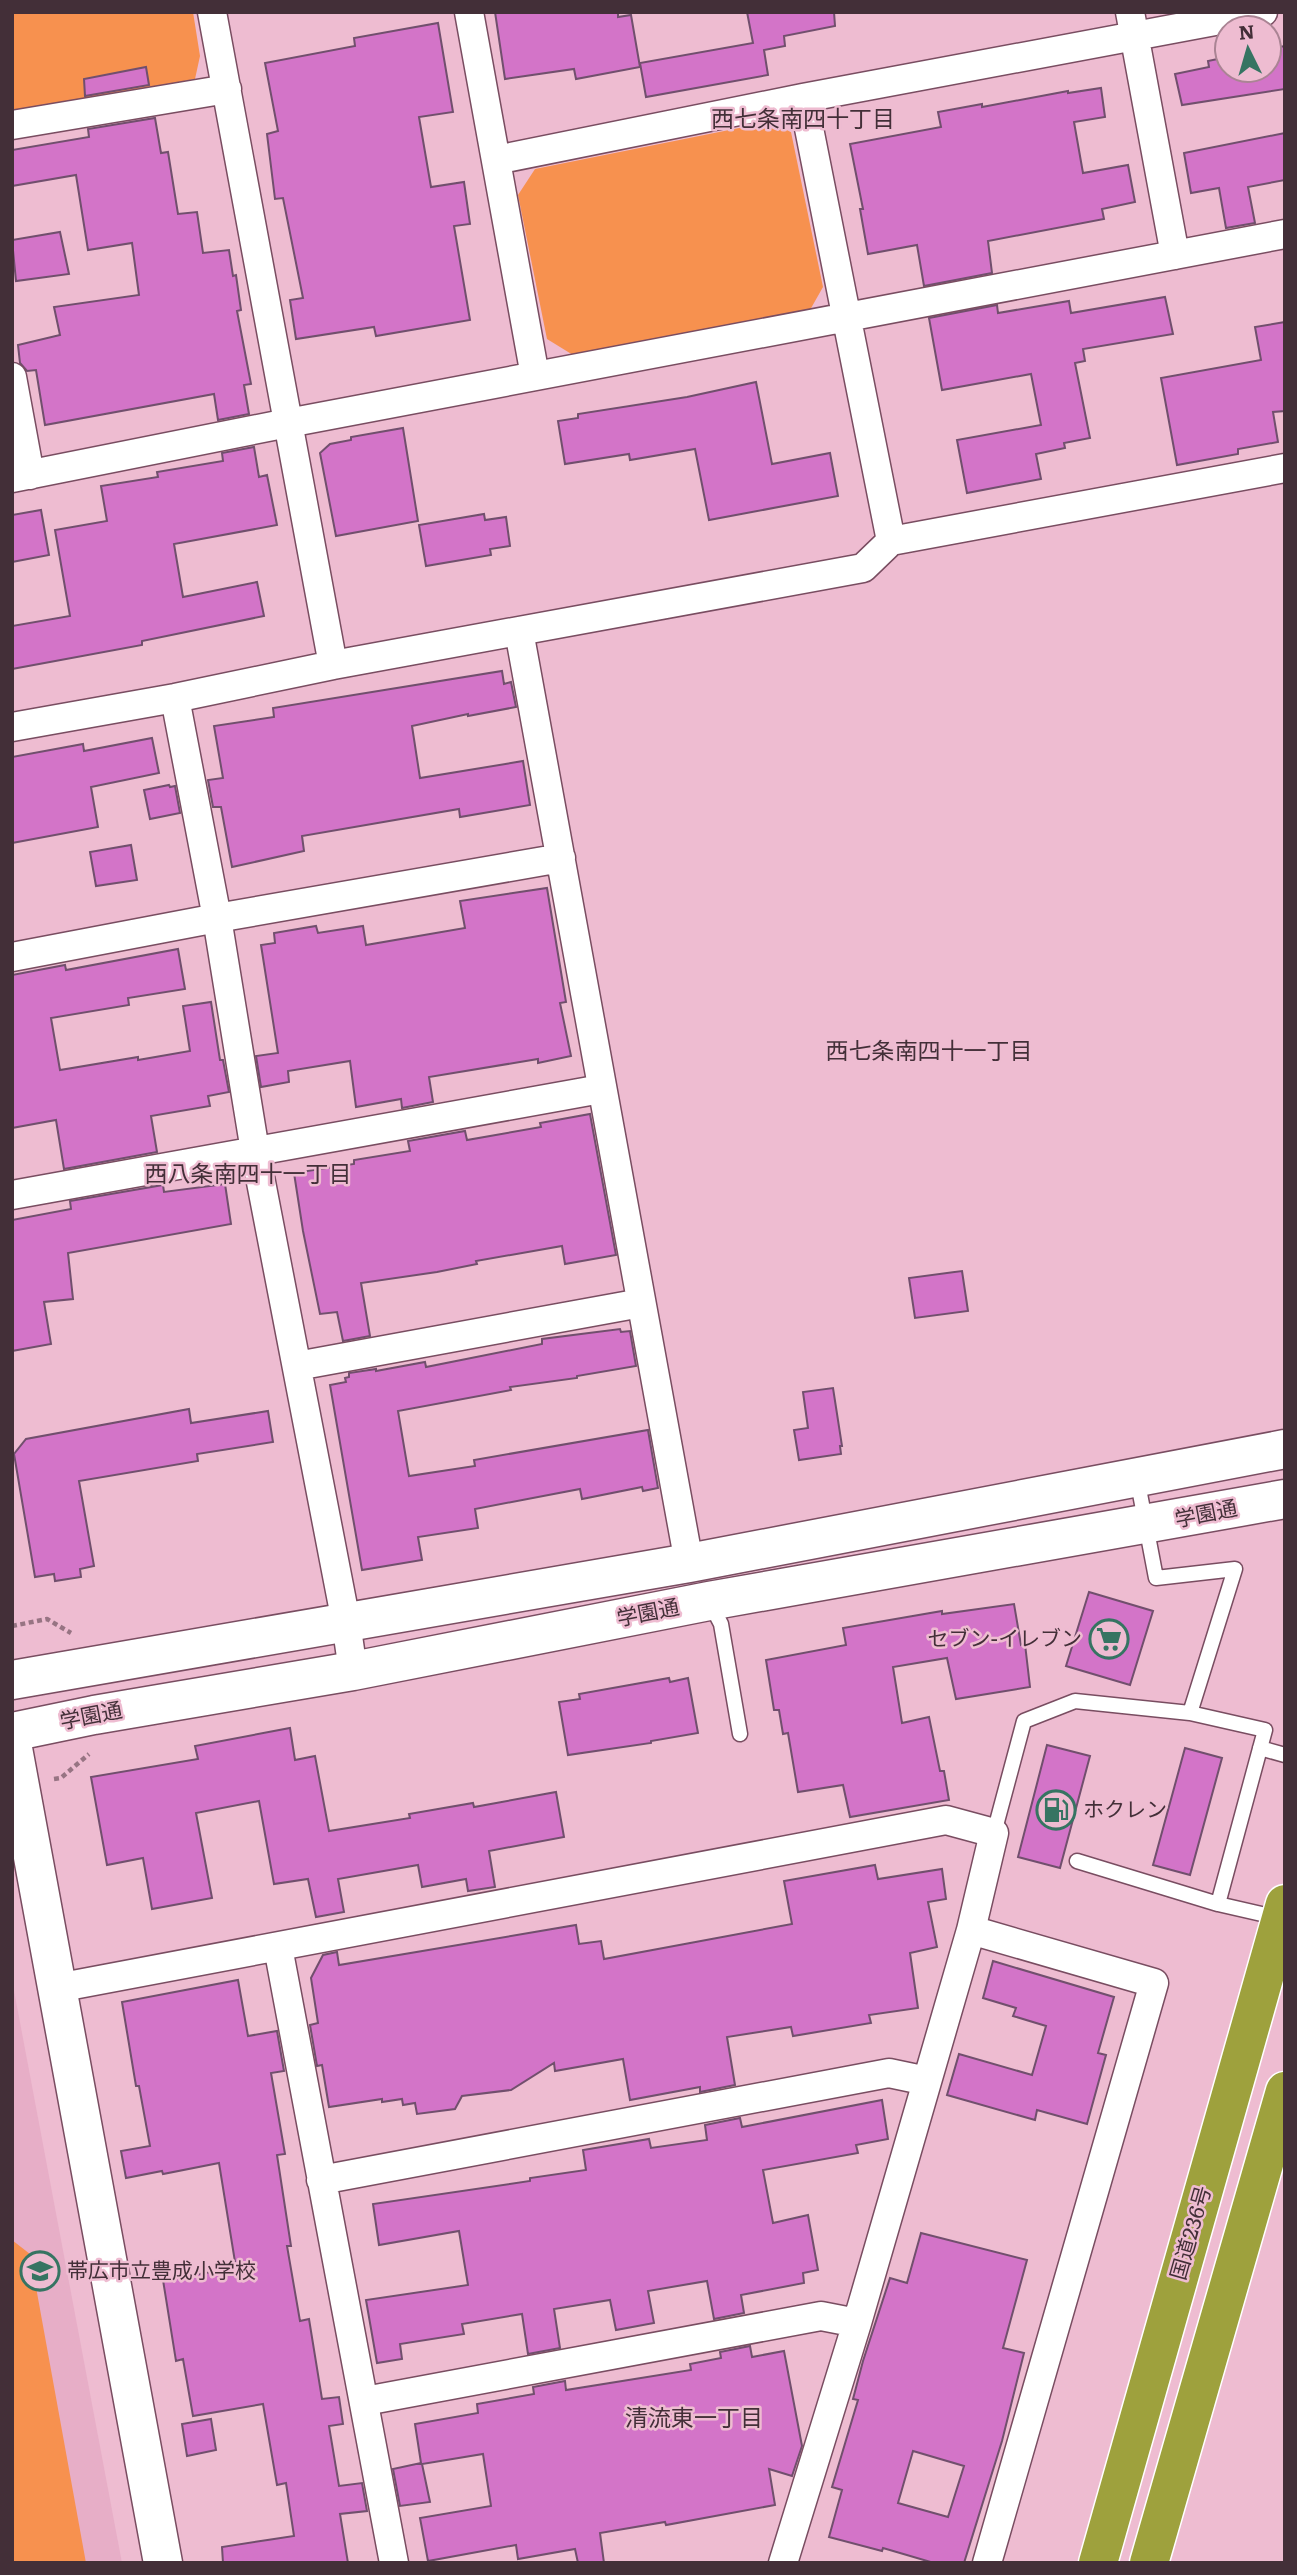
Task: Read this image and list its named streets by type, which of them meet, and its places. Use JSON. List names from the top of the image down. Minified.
{"streets":{"highway":["国道236号"],"street":["学園通"]},"districts":["西七条南四十丁目","西七条南四十一丁目","西八条南四十一丁目","清流東一丁目"],"places":{"supermarket":["セブン-イレブン"],"fuel station":["ホクレン"],"school or university":["帯広市立豊成小学校"]},"north":"top"}
